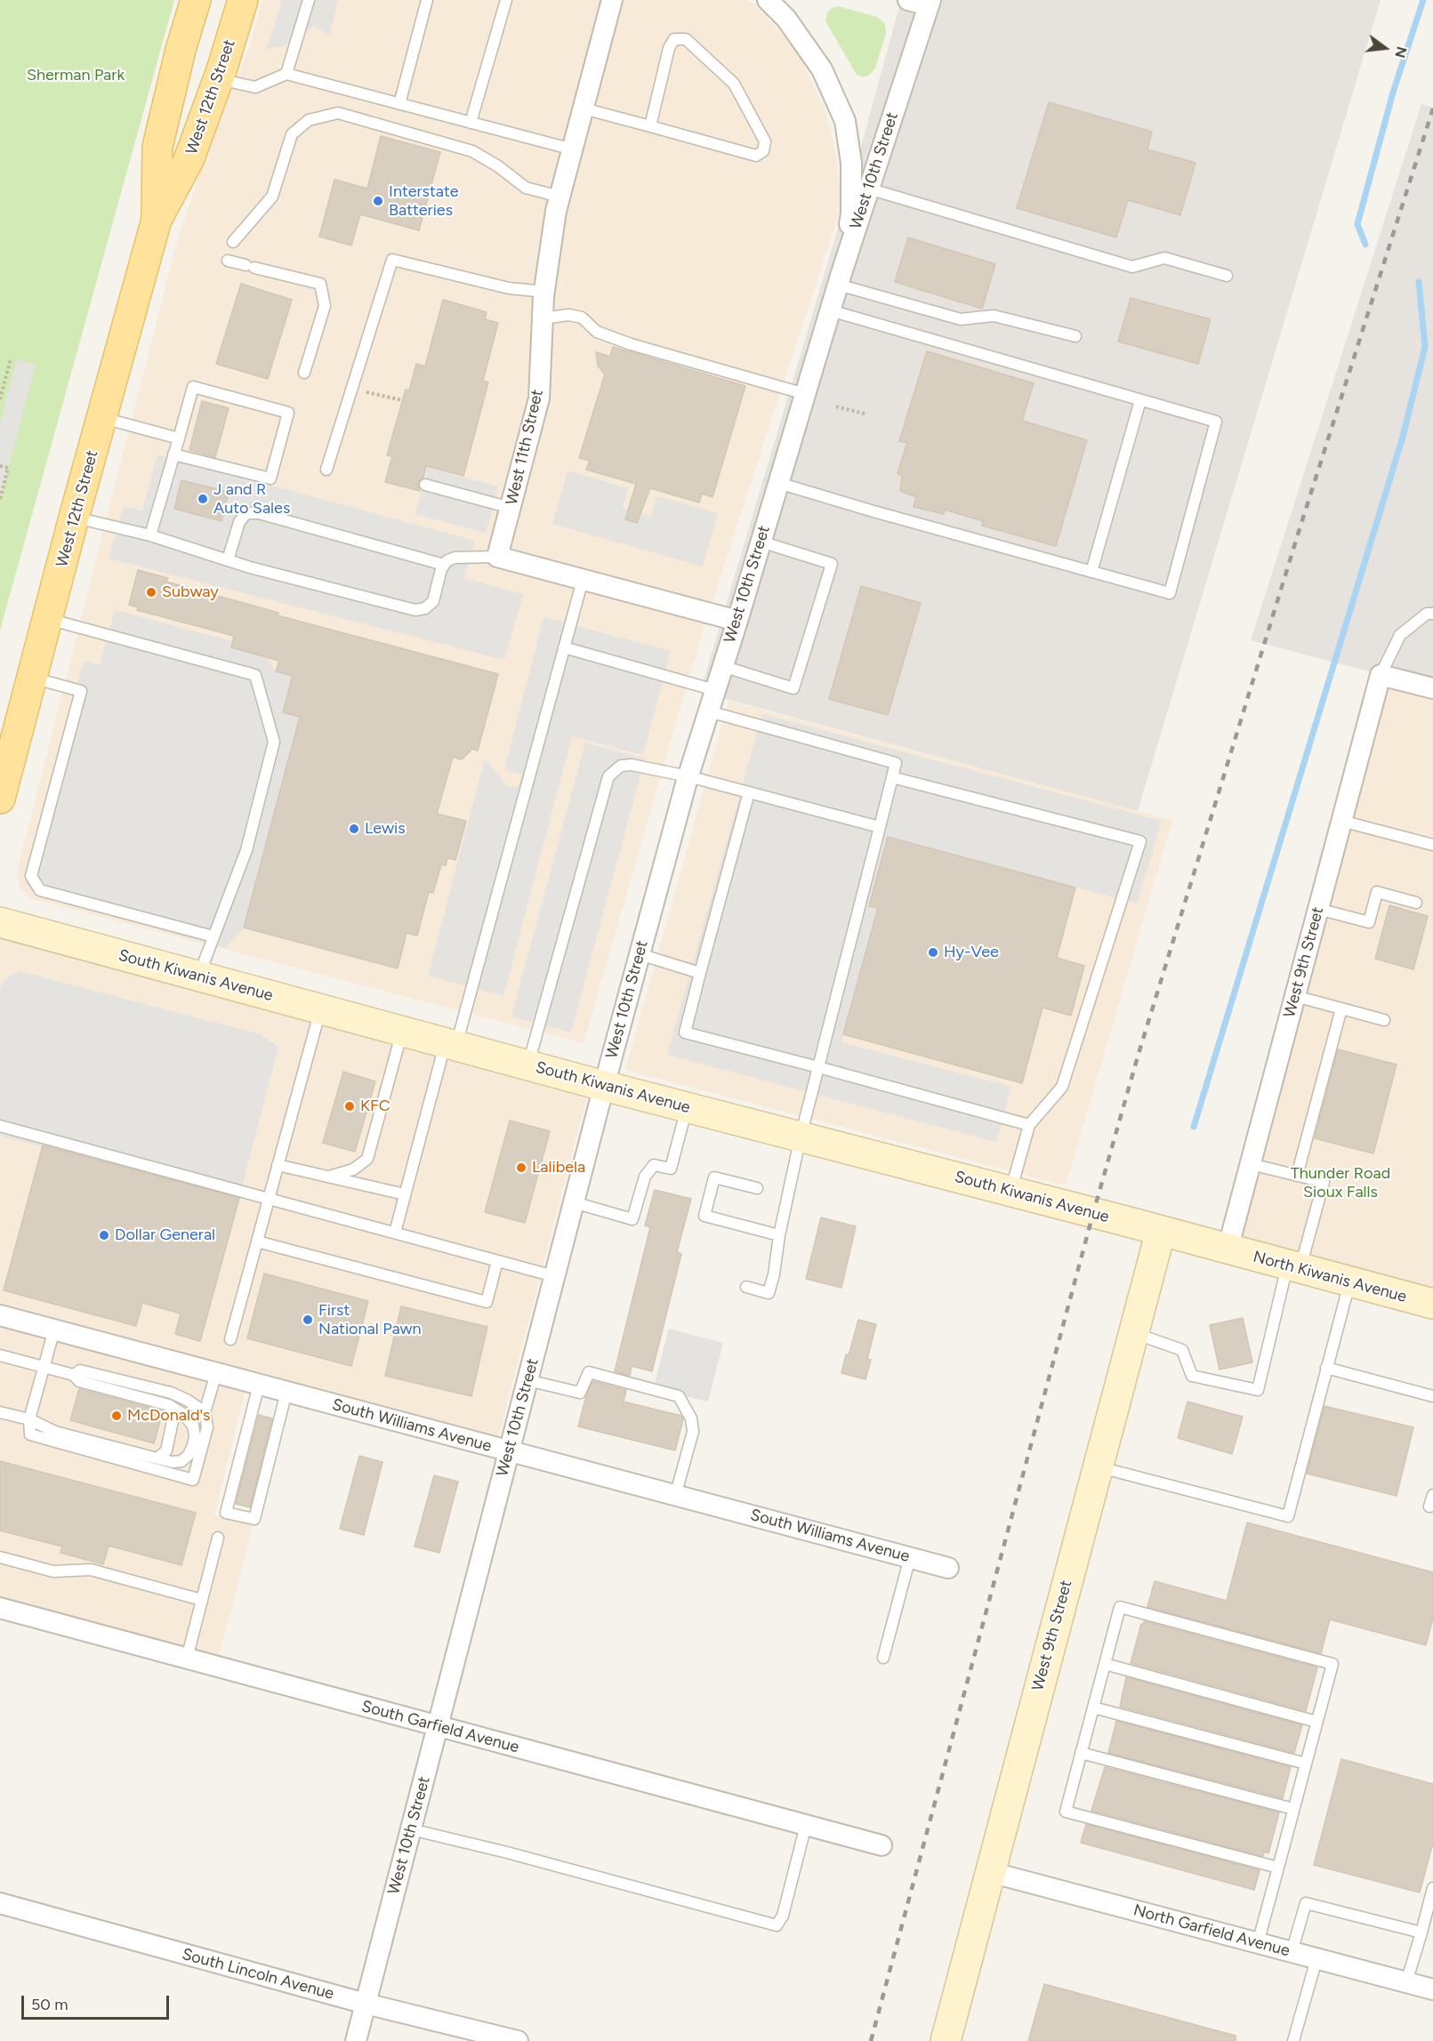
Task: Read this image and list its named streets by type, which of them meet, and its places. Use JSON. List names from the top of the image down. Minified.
{"streets":{"main road":["West 12th Street","West 9th Street","South Kiwanis Avenue","North Kiwanis Avenue"],"street":["West 10th Street","West 11th Street","South Williams Avenue","South Garfield Avenue","North Garfield Avenue","South Lincoln Avenue"]},"crossings":[["West 10th Street","South Kiwanis Avenue"],["West 10th Street","South Williams Avenue"],["West 10th Street","South Garfield Avenue"],["West 10th Street","South Lincoln Avenue"],["West 9th Street","South Kiwanis Avenue"],["West 9th Street","North Kiwanis Avenue"],["West 9th Street","North Garfield Avenue"],["South Kiwanis Avenue","North Kiwanis Avenue"]],"parks":["Sherman Park","Thunder Road Sioux Falls"],"places":["Interstate Batteries","J and R Auto Sales","Subway","Lewis","Hy-Vee","KFC","Lalibela","Dollar General","First National Pawn","McDonald's"],"scale_bar":"50 m","north":"right"}
